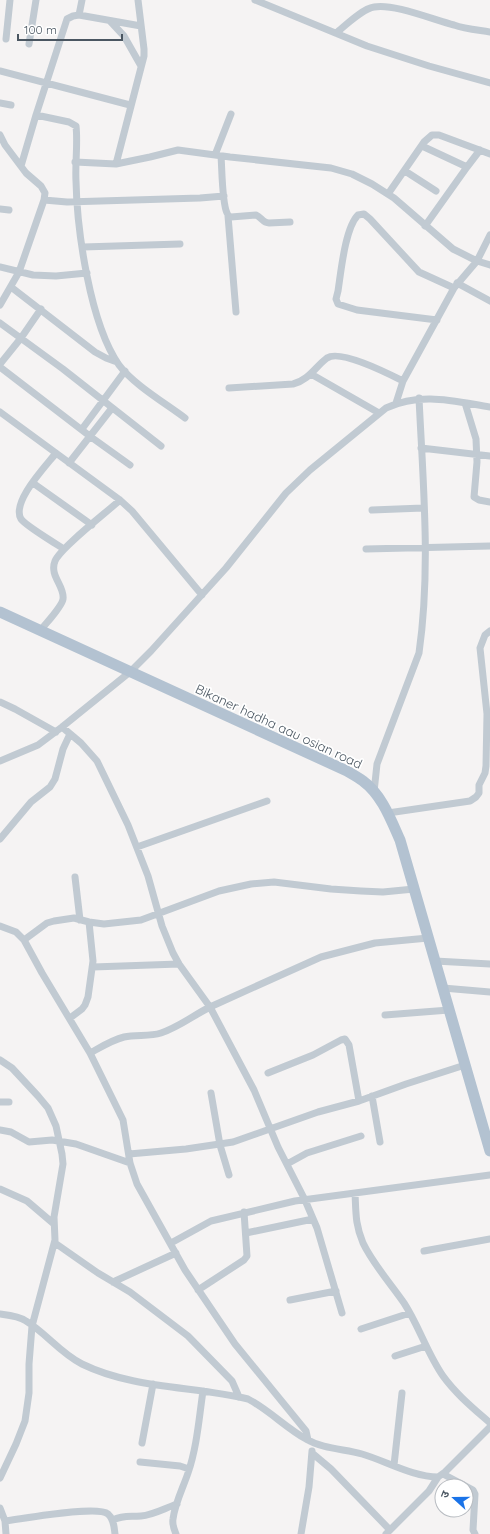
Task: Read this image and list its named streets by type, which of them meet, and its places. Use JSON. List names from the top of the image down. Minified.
{"streets":{"main road":["Bikaner hadha aau osian road"]},"scale_bar":"100 m","north":"left"}
